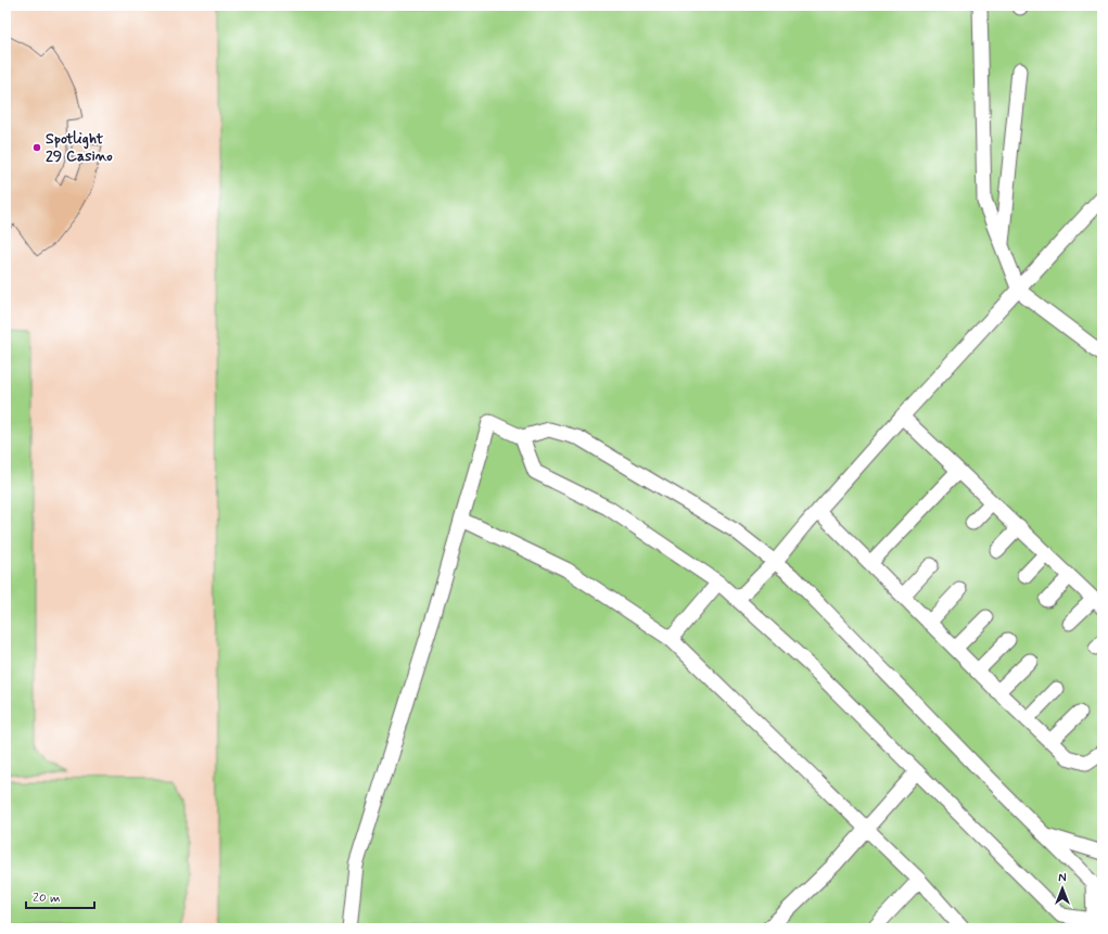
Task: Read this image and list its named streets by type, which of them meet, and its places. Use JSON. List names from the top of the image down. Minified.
{"places":["Spotlight 29 Casino"],"scale_bar":"20 m","north":"top"}
